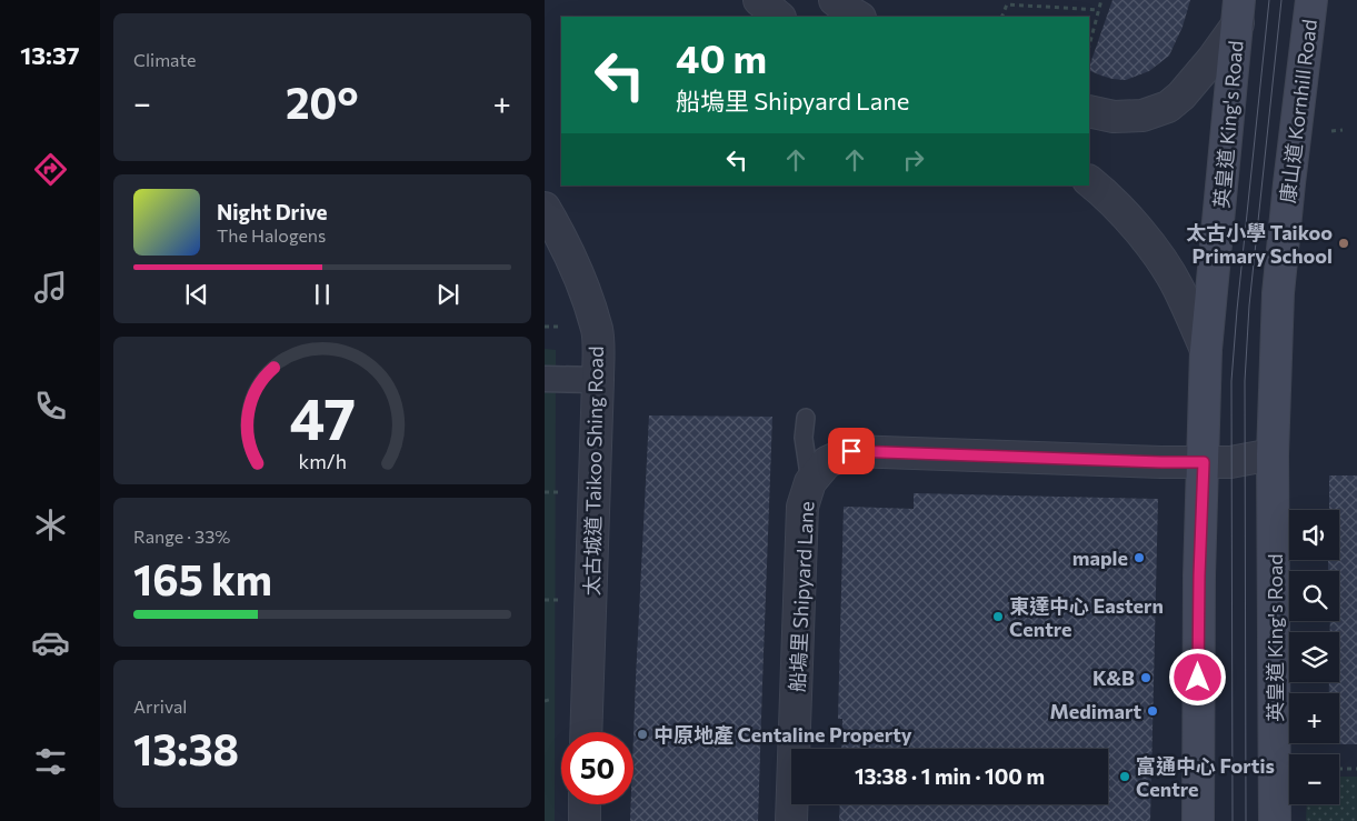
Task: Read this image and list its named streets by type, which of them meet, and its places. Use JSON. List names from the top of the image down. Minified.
{"streets":{"main road":["康山道 Kornhill Road","英皇道 King's Road"],"street":["太古城道 Taikoo Shing Road","船塢里 Shipyard Lane"]},"crossings":[["康山道 Kornhill Road","英皇道 King's Road"],["康山道 Kornhill Road","船塢里 Shipyard Lane"],["英皇道 King's Road","船塢里 Shipyard Lane"]],"places":["太古小學 Taikoo Primary School","maple","東達中心 Eastern Centre","K&B","Medimart","中原地產 Centaline Property","富通中心 Fortis Centre"],"page":{"tabs":"13:37","tile":["Climate",["Range · 33%","165 km"],["Arrival","13:38"]],"turn":["40 m","船塢里 Shipyard Lane"],"heat":["−","20°","+"],"song":["Night Drive","The Halogens"],"map_buttons":["+","−"],"limit":"50","trip":"13:38 · 1 min · 100 m","gauge":["47","km/h"]}}
